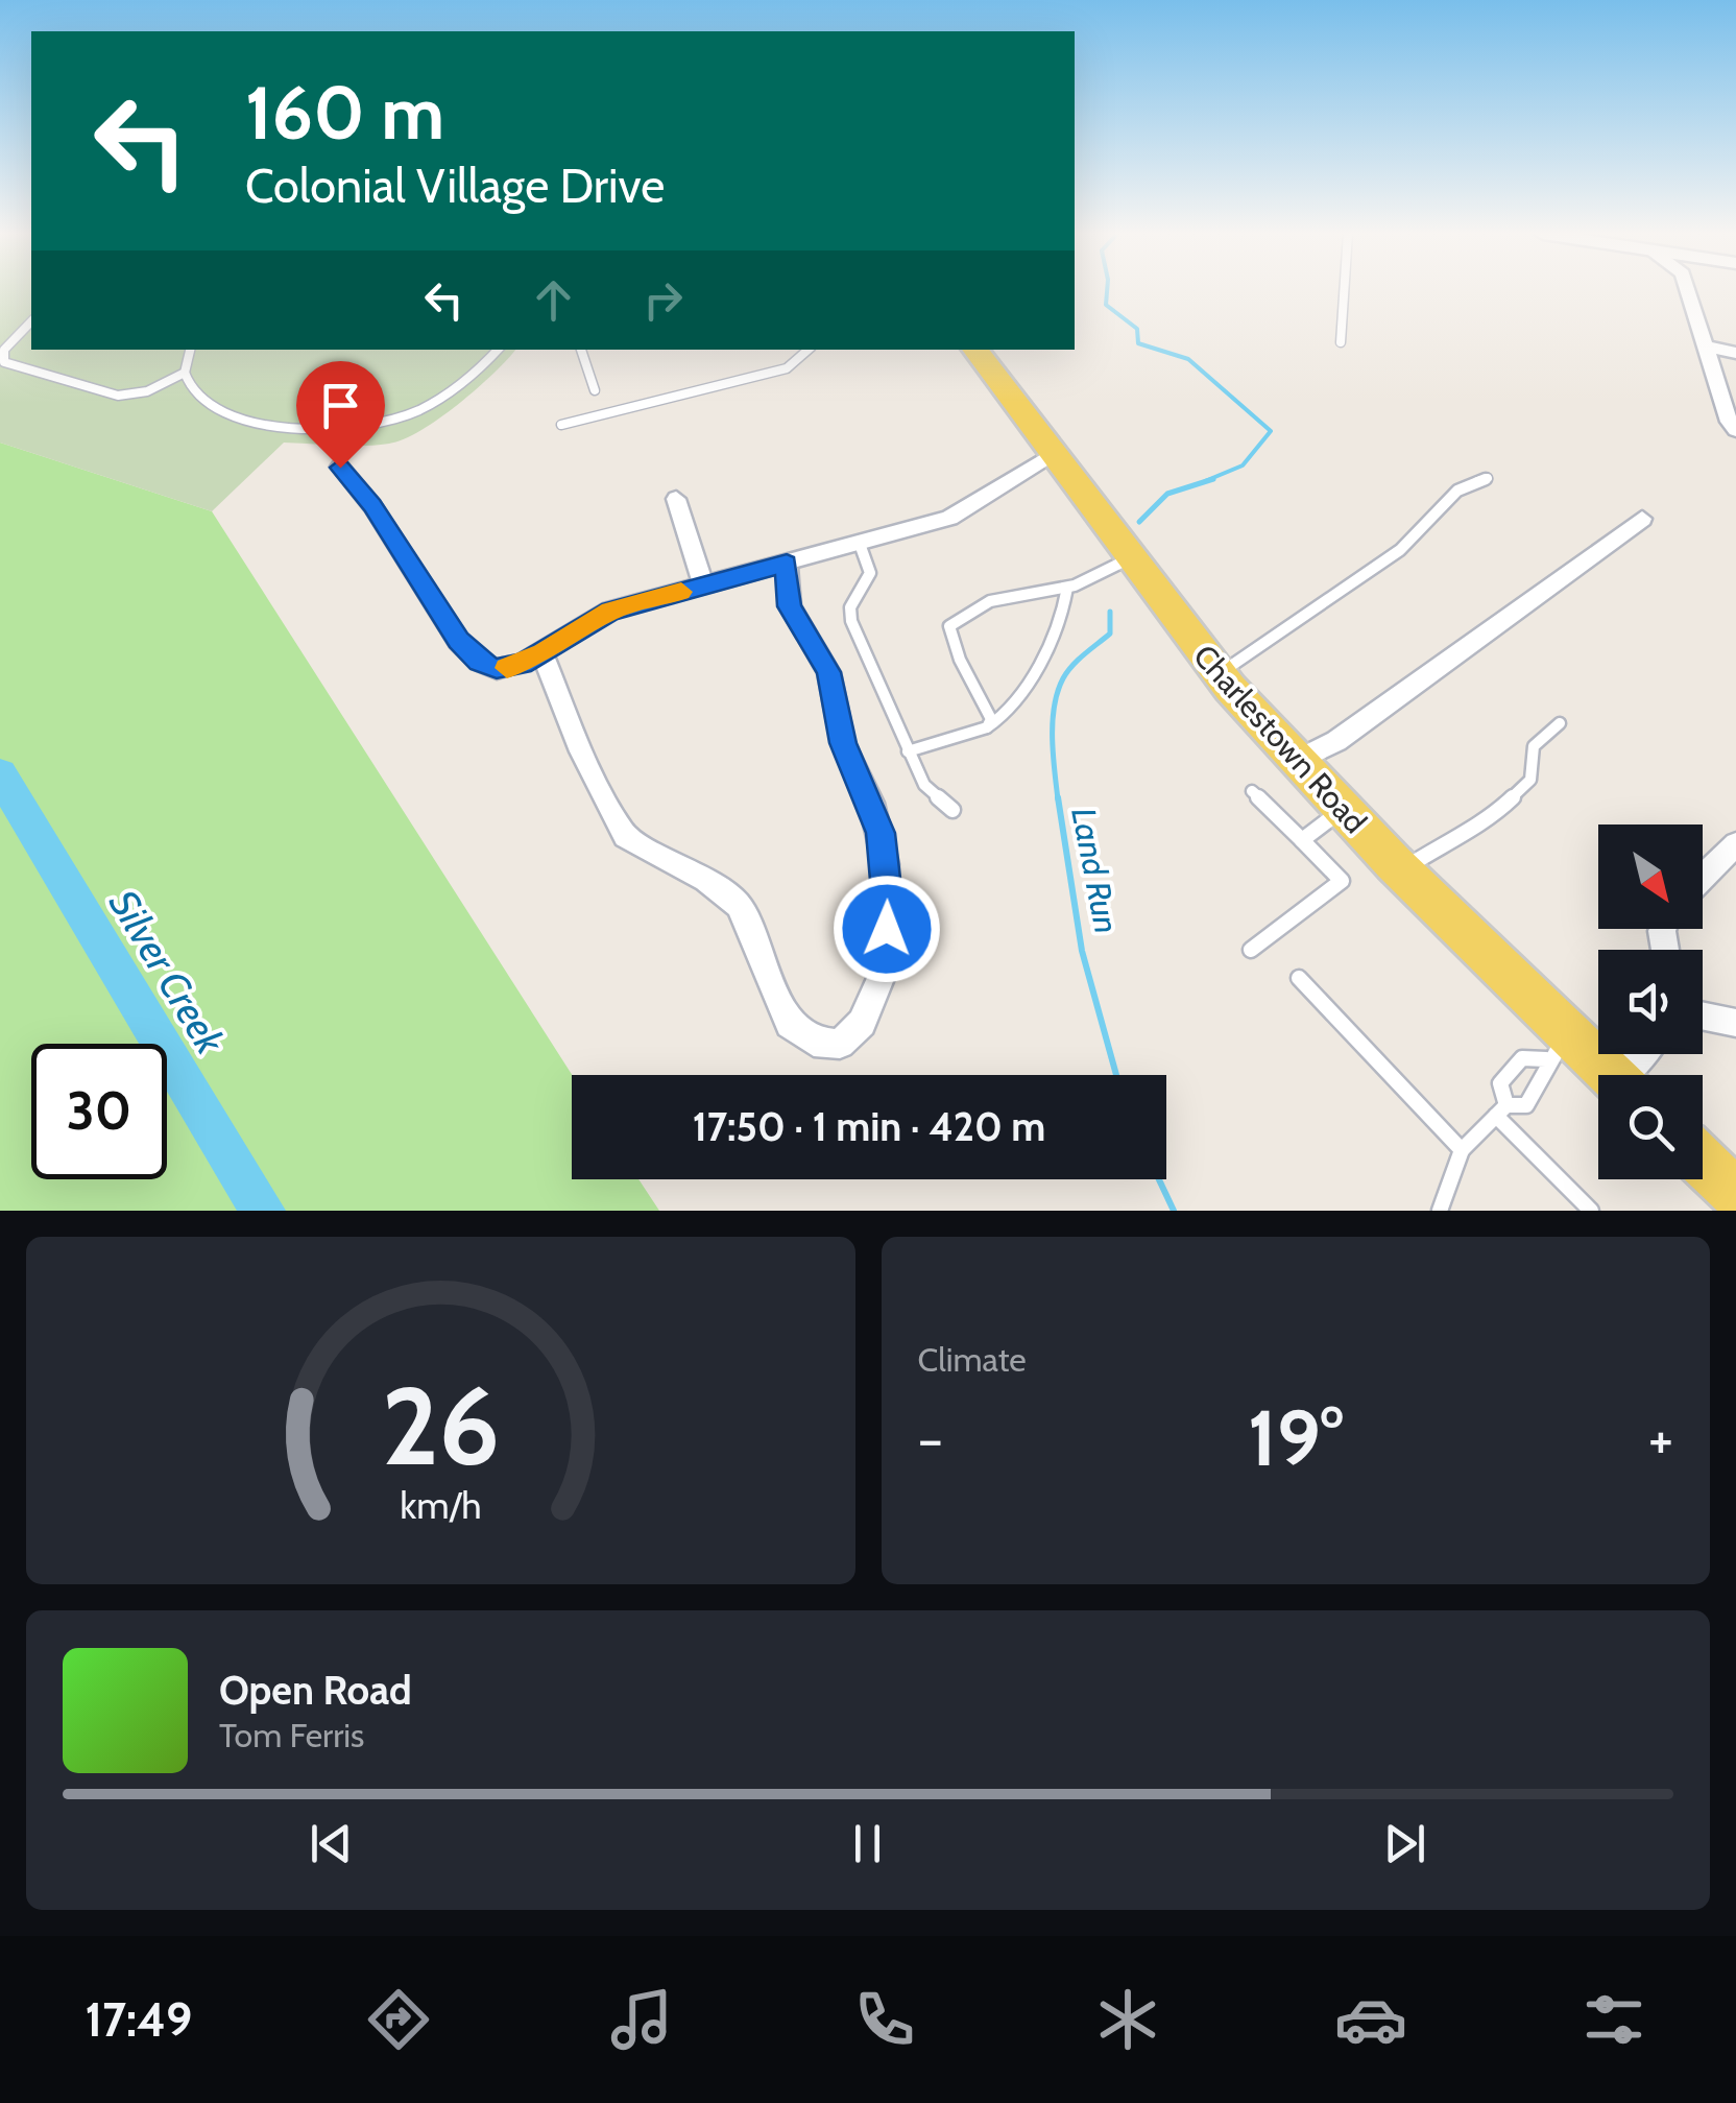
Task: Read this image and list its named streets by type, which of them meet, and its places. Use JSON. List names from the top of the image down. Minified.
{"streets":{"main road":["Charlestown Road"]},"water":["Land Run","Silver Creek"],"north":"bottom right","page":{"turn":["160 m","Colonial Village Drive"],"limit":"30","trip":"17:50 · 1 min · 420 m","tile":"Climate","heat":["−","19°","+"],"song":["Open Road","Tom Ferris"],"tabs":"17:49","gauge":["26","km/h"]}}
